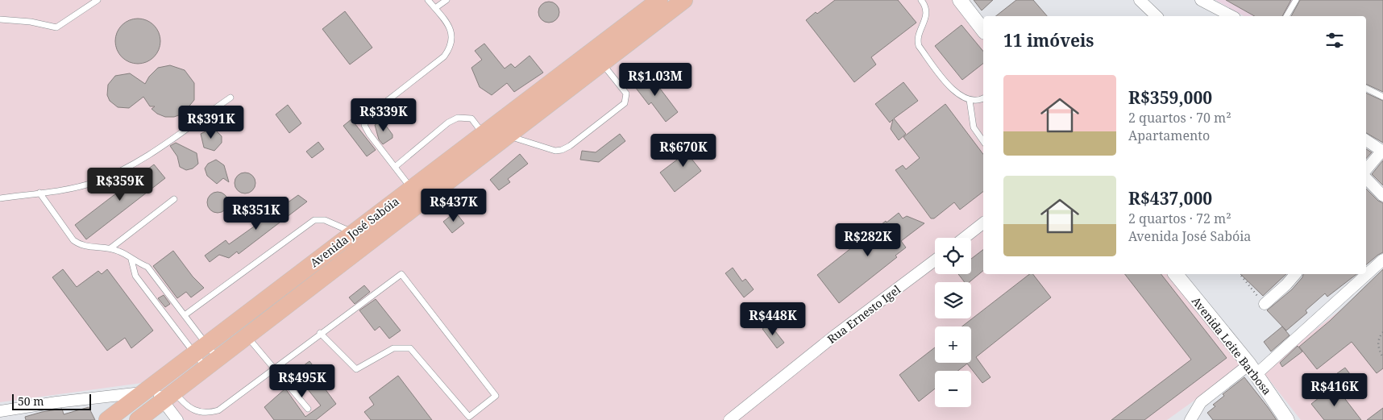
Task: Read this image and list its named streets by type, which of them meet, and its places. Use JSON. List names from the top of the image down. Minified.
{"streets":{"main road":["Avenida José Sabóia"],"street":["Rua Ernesto Igel","Avenida Leite Barbosa"]},"scale_bar":"50 m","page":{"heading":"11 imóveis","price":["R$1.03M","R$339K","R$391K","R$670K","R$359K","R$437K","R$351K","R$282K","R$448K","R$495K","R$416K"],"list":[{"name":"R$359,000","note":"2 quartos · 70 m² · Apartamento"},{"name":"R$437,000","note":"2 quartos · 72 m² · Avenida José Sabóia"}],"map_buttons":["+","−"],"scale":"50 m"}}
